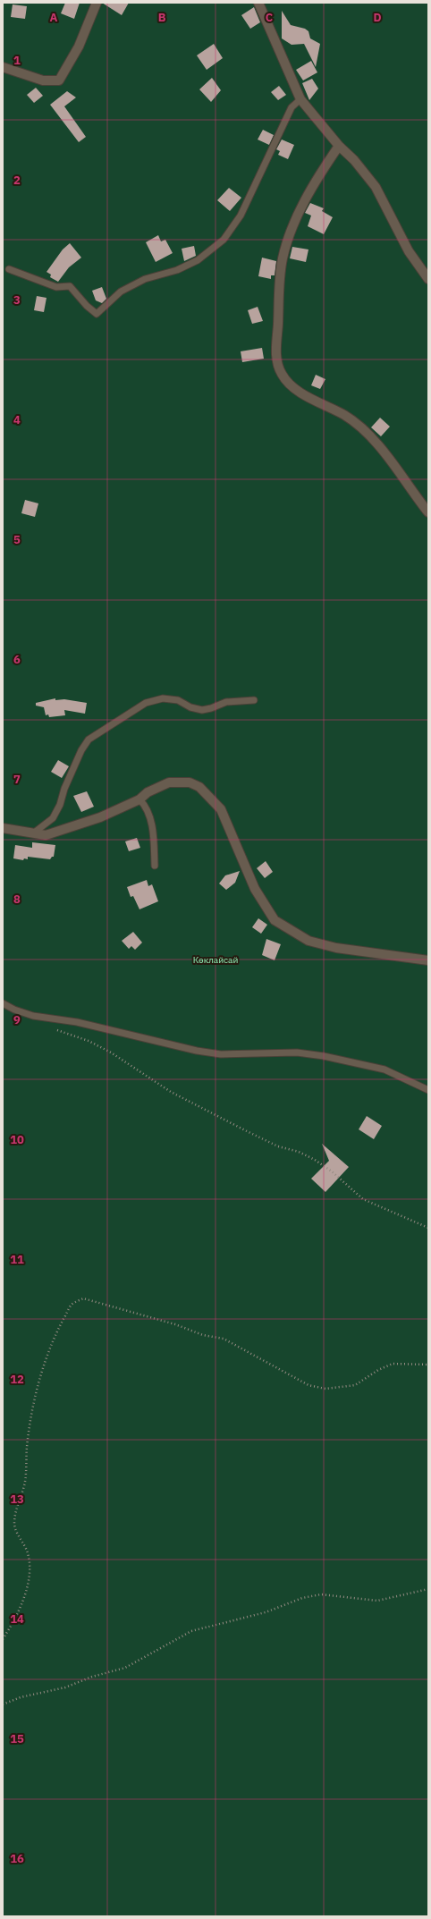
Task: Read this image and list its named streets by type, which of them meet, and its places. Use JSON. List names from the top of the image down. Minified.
{"parks":["Көклайсай"],"grid":{"columns":["A","B","C","D"],"rows":["1","2","3","4","5","6","7","8","9","10","11","12","13","14","15","16"]}}
